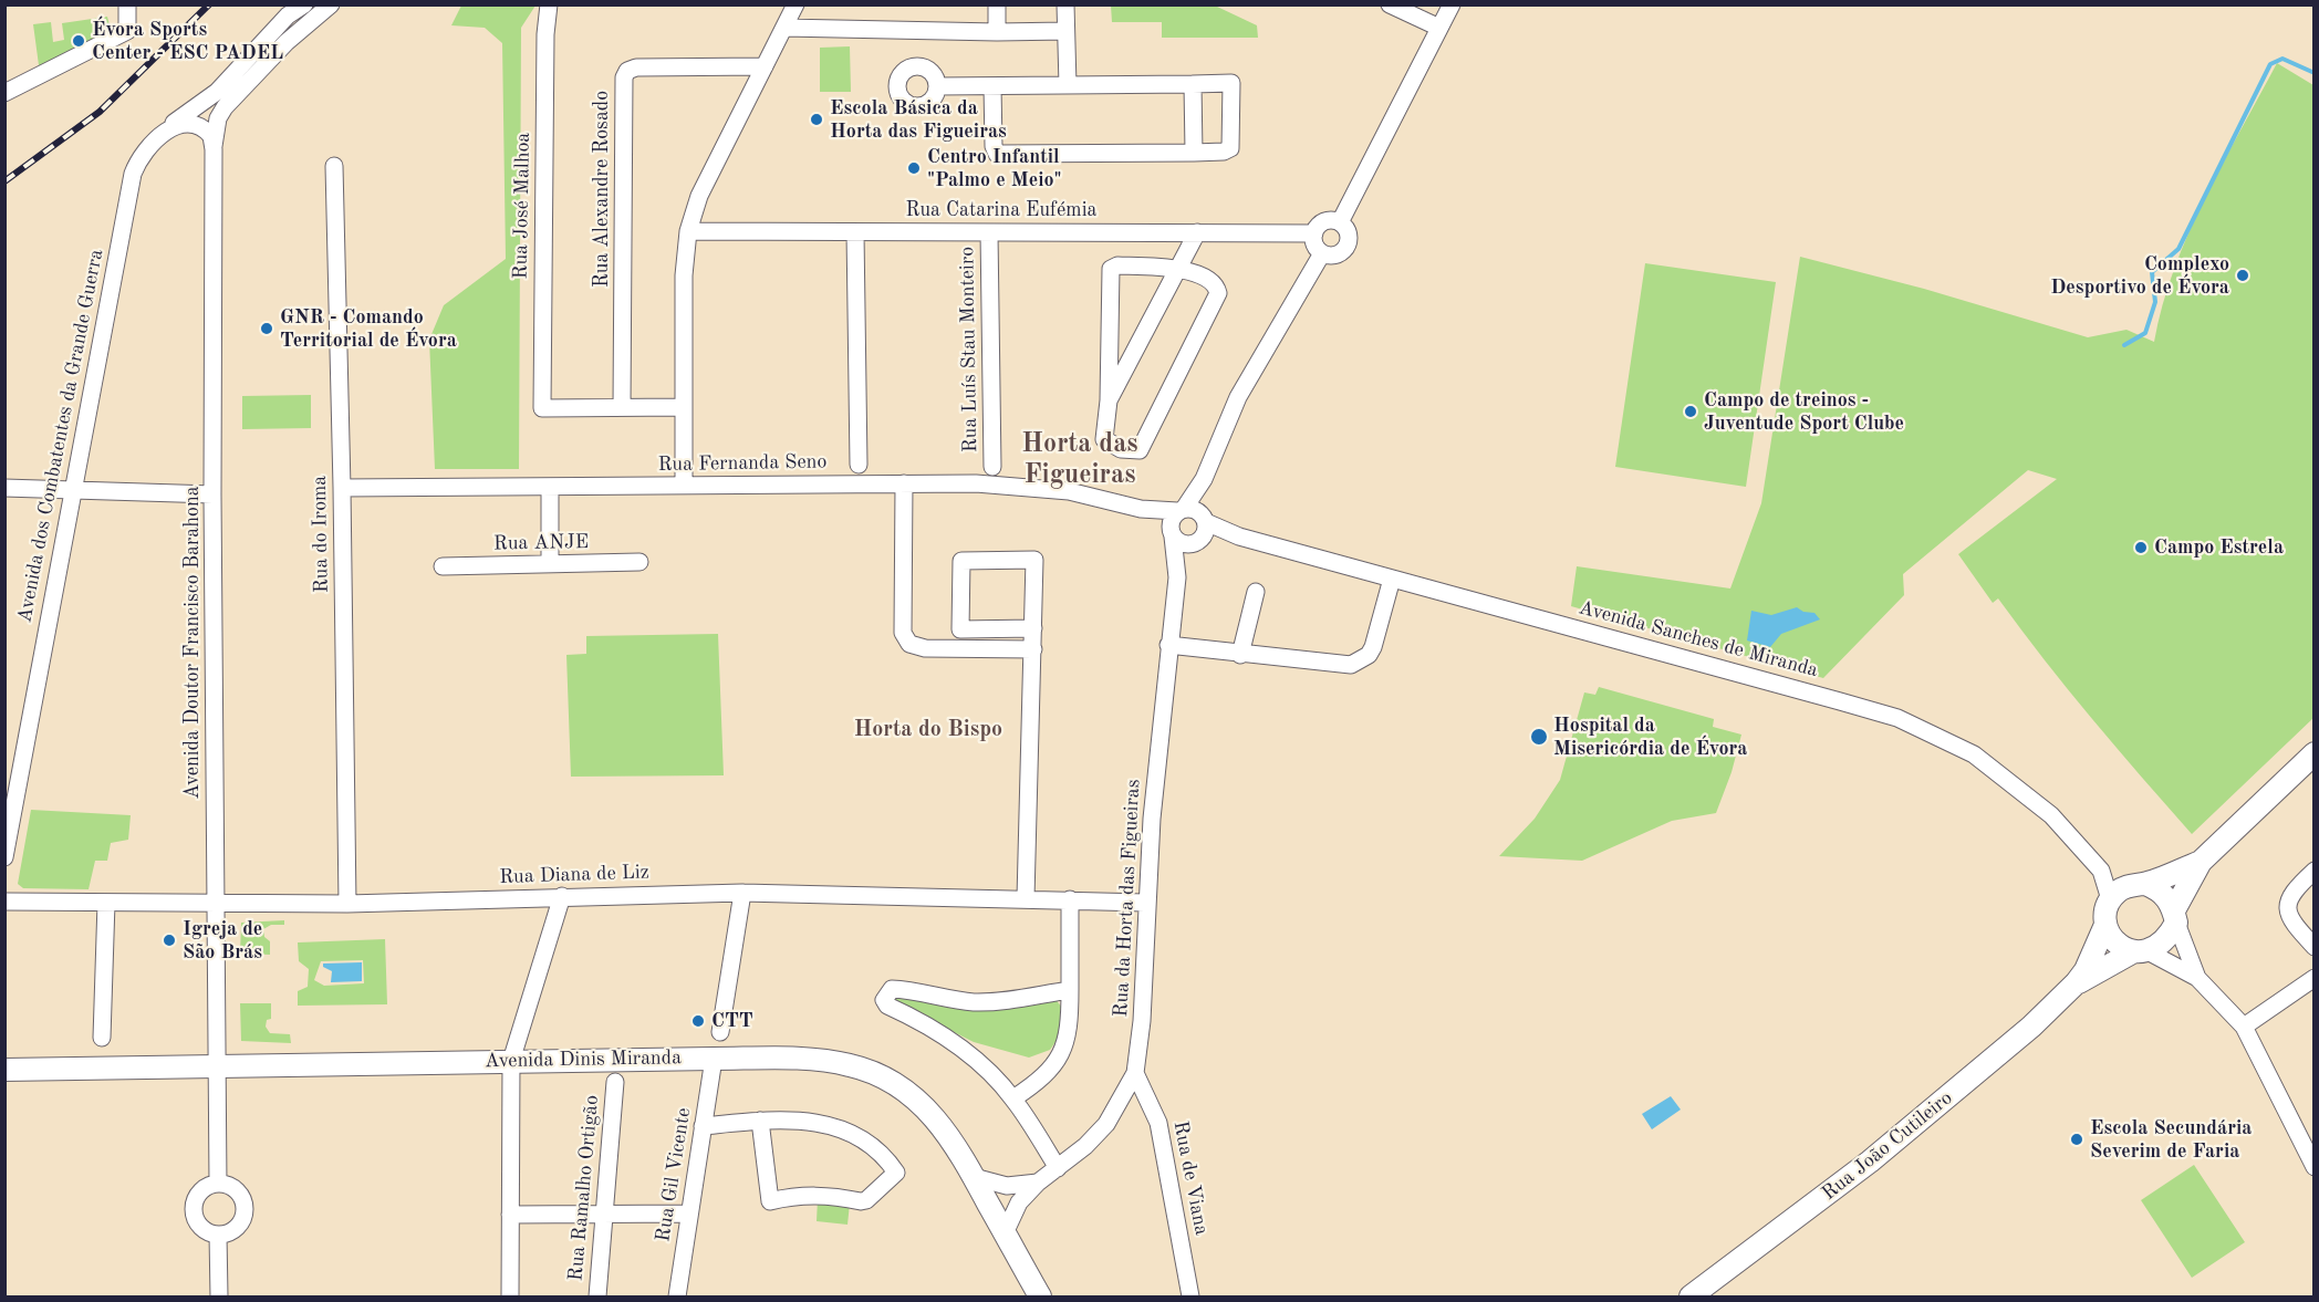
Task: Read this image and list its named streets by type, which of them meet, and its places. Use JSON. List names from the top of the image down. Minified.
{"streets":{"main road":["Avenida Dinis Miranda","Rua João Cutileiro"],"street":["Rua Alexandre Rosado","Rua José Malhoa","Rua Catarina Eufémia","Rua Luís Stau Monteiro","Avenida dos Combatentes da Grande Guerra","Rua Fernanda Seno","Rua do Iroma","Rua ANJE","Avenida Sanches de Miranda","Avenida Doutor Francisco Barahona","Rua Diana de Liz","Rua da Horta das Figueiras","Rua Gil Vicente","Rua de Viana","Rua Ramalho Ortigão"]},"crossings":[["Rua Alexandre Rosado","Rua José Malhoa"],["Rua Catarina Eufémia","Rua Luís Stau Monteiro"],["Rua Catarina Eufémia","Rua da Horta das Figueiras"],["Avenida dos Combatentes da Grande Guerra","Avenida Doutor Francisco Barahona"],["Rua Fernanda Seno","Rua do Iroma"],["Rua Fernanda Seno","Avenida Sanches de Miranda"],["Rua Fernanda Seno","Rua da Horta das Figueiras"],["Rua do Iroma","Rua Diana de Liz"],["Avenida Sanches de Miranda","Rua da Horta das Figueiras"],["Avenida Sanches de Miranda","Rua João Cutileiro"],["Avenida Doutor Francisco Barahona","Rua Diana de Liz"],["Avenida Doutor Francisco Barahona","Avenida Dinis Miranda"],["Rua Diana de Liz","Rua da Horta das Figueiras"],["Rua da Horta das Figueiras","Avenida Dinis Miranda"],["Rua da Horta das Figueiras","Rua de Viana"],["Avenida Dinis Miranda","Rua Gil Vicente"]],"districts":["Horta das Figueiras","Horta do Bispo"],"places":["Évora Sports Center - ESC PADEL","Escola Básica da Horta das Figueiras","Centro Infantil \"Palmo e Meio\"","Complexo Desportivo de Évora","GNR - Comando Territorial de Évora","Campo de treinos - Juventude Sport Clube","Campo Estrela","Hospital da Misericórdia de Évora","Igreja de São Brás","CTT","Escola Secundária Severim de Faria"]}
